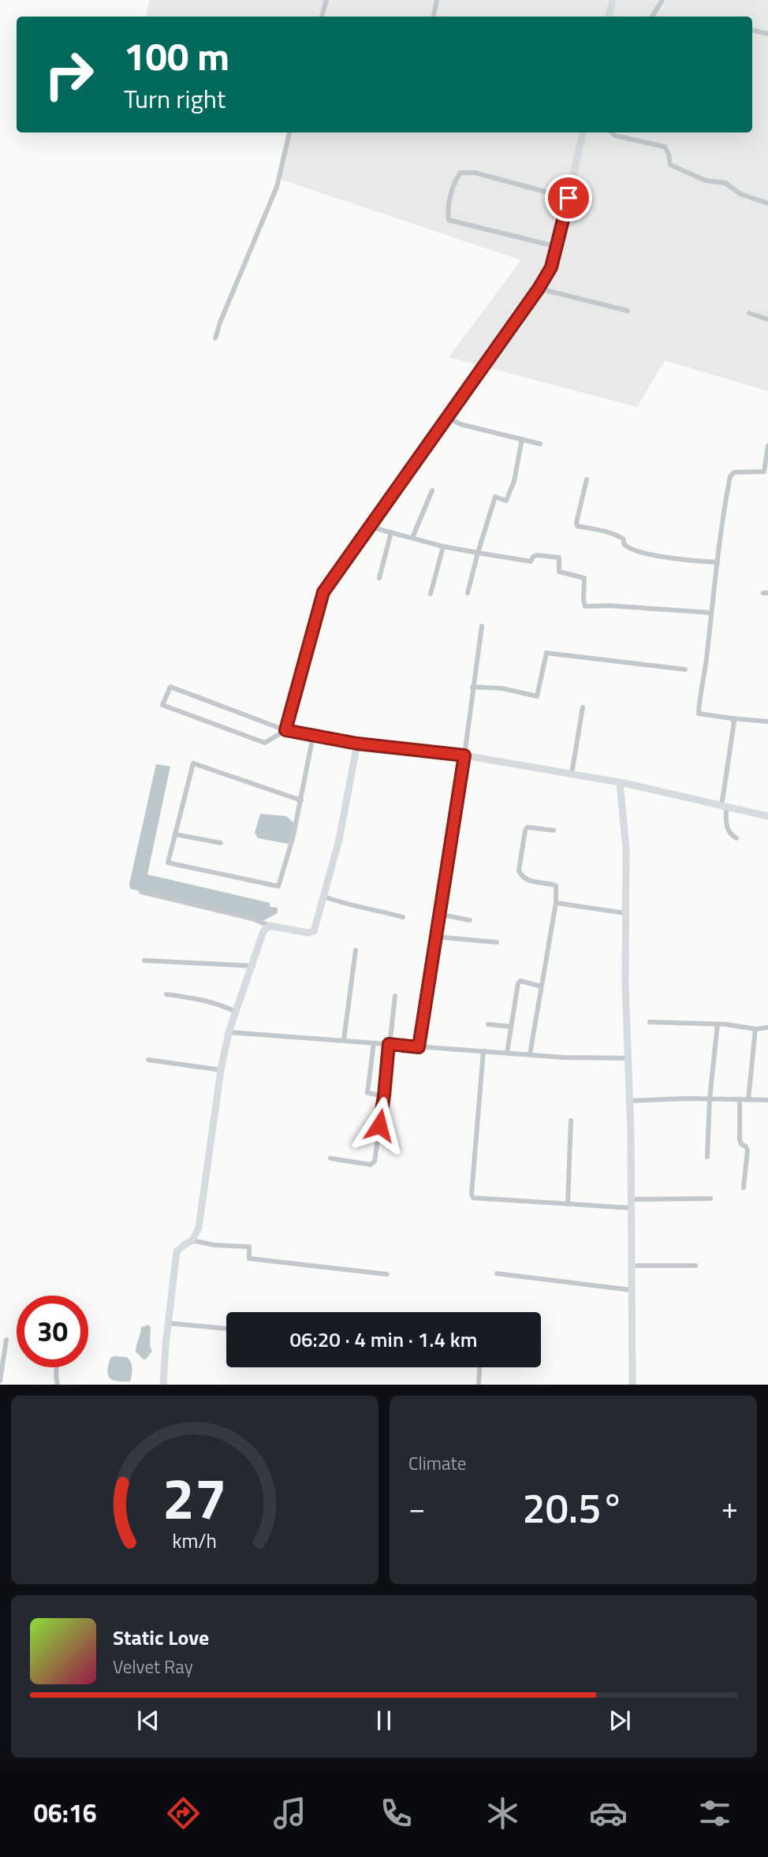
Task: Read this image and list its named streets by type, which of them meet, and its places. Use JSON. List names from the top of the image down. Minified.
{"page":{"turn":["100 m","Turn right"],"limit":"30","trip":"06:20 · 4 min · 1.4 km","tile":"Climate","heat":["−","20.5°","+"],"song":["Static Love","Velvet Ray"],"tabs":"06:16","gauge":["27","km/h"]}}
